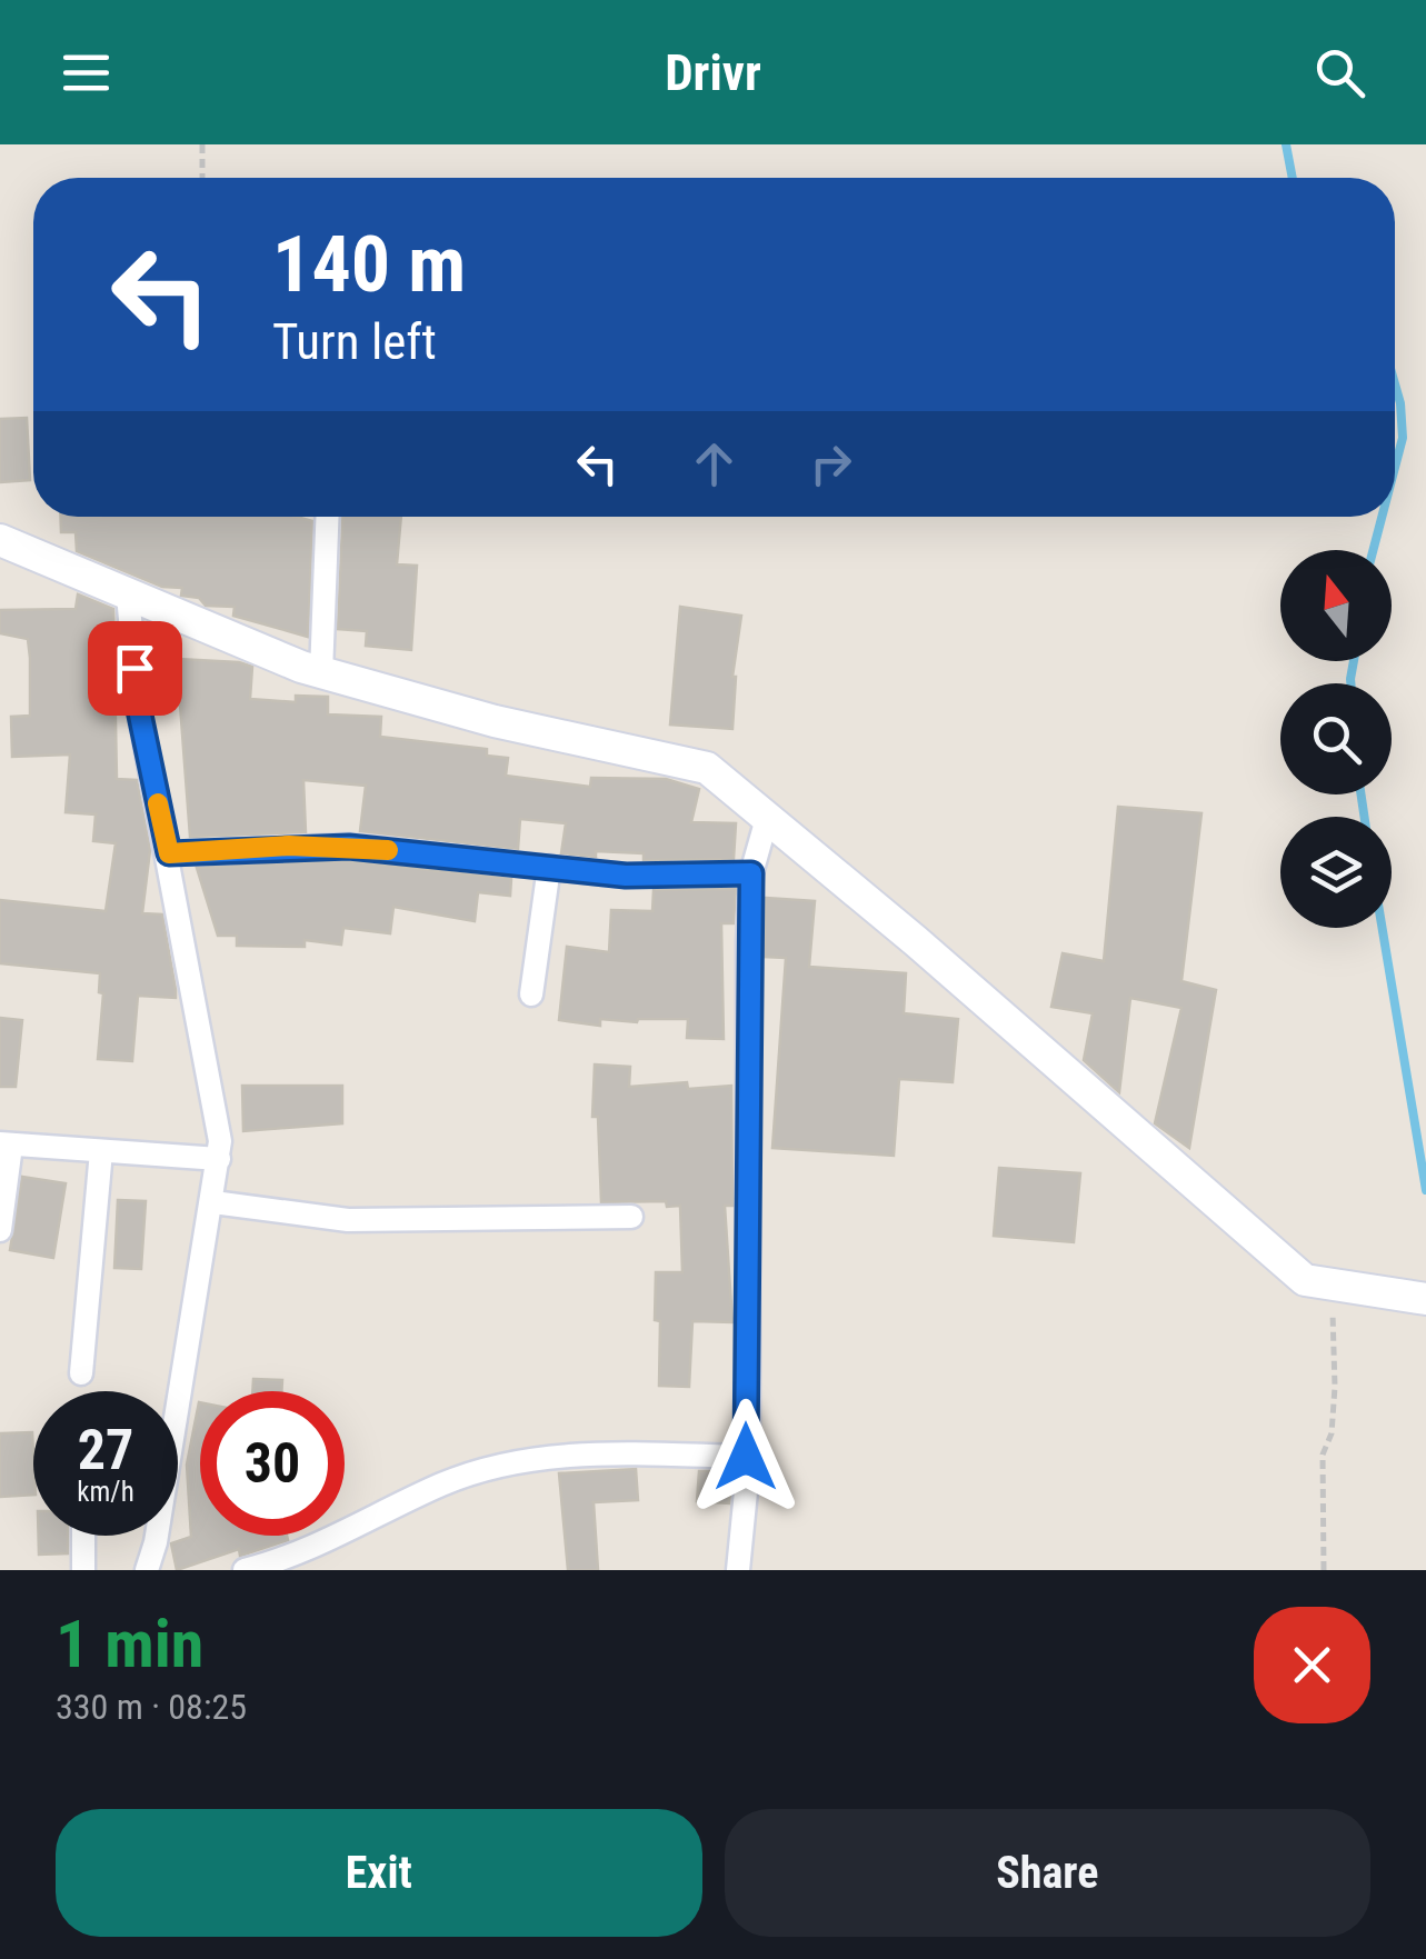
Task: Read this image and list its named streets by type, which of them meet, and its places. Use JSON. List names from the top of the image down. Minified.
{"north":"top","page":{"header":"Drivr","turn":["140 m","Turn left"],"speed":"27 km/h","limit":"30","heading":["1 min","330 m · 08:25"],"buttons":["Exit","Share"]}}
